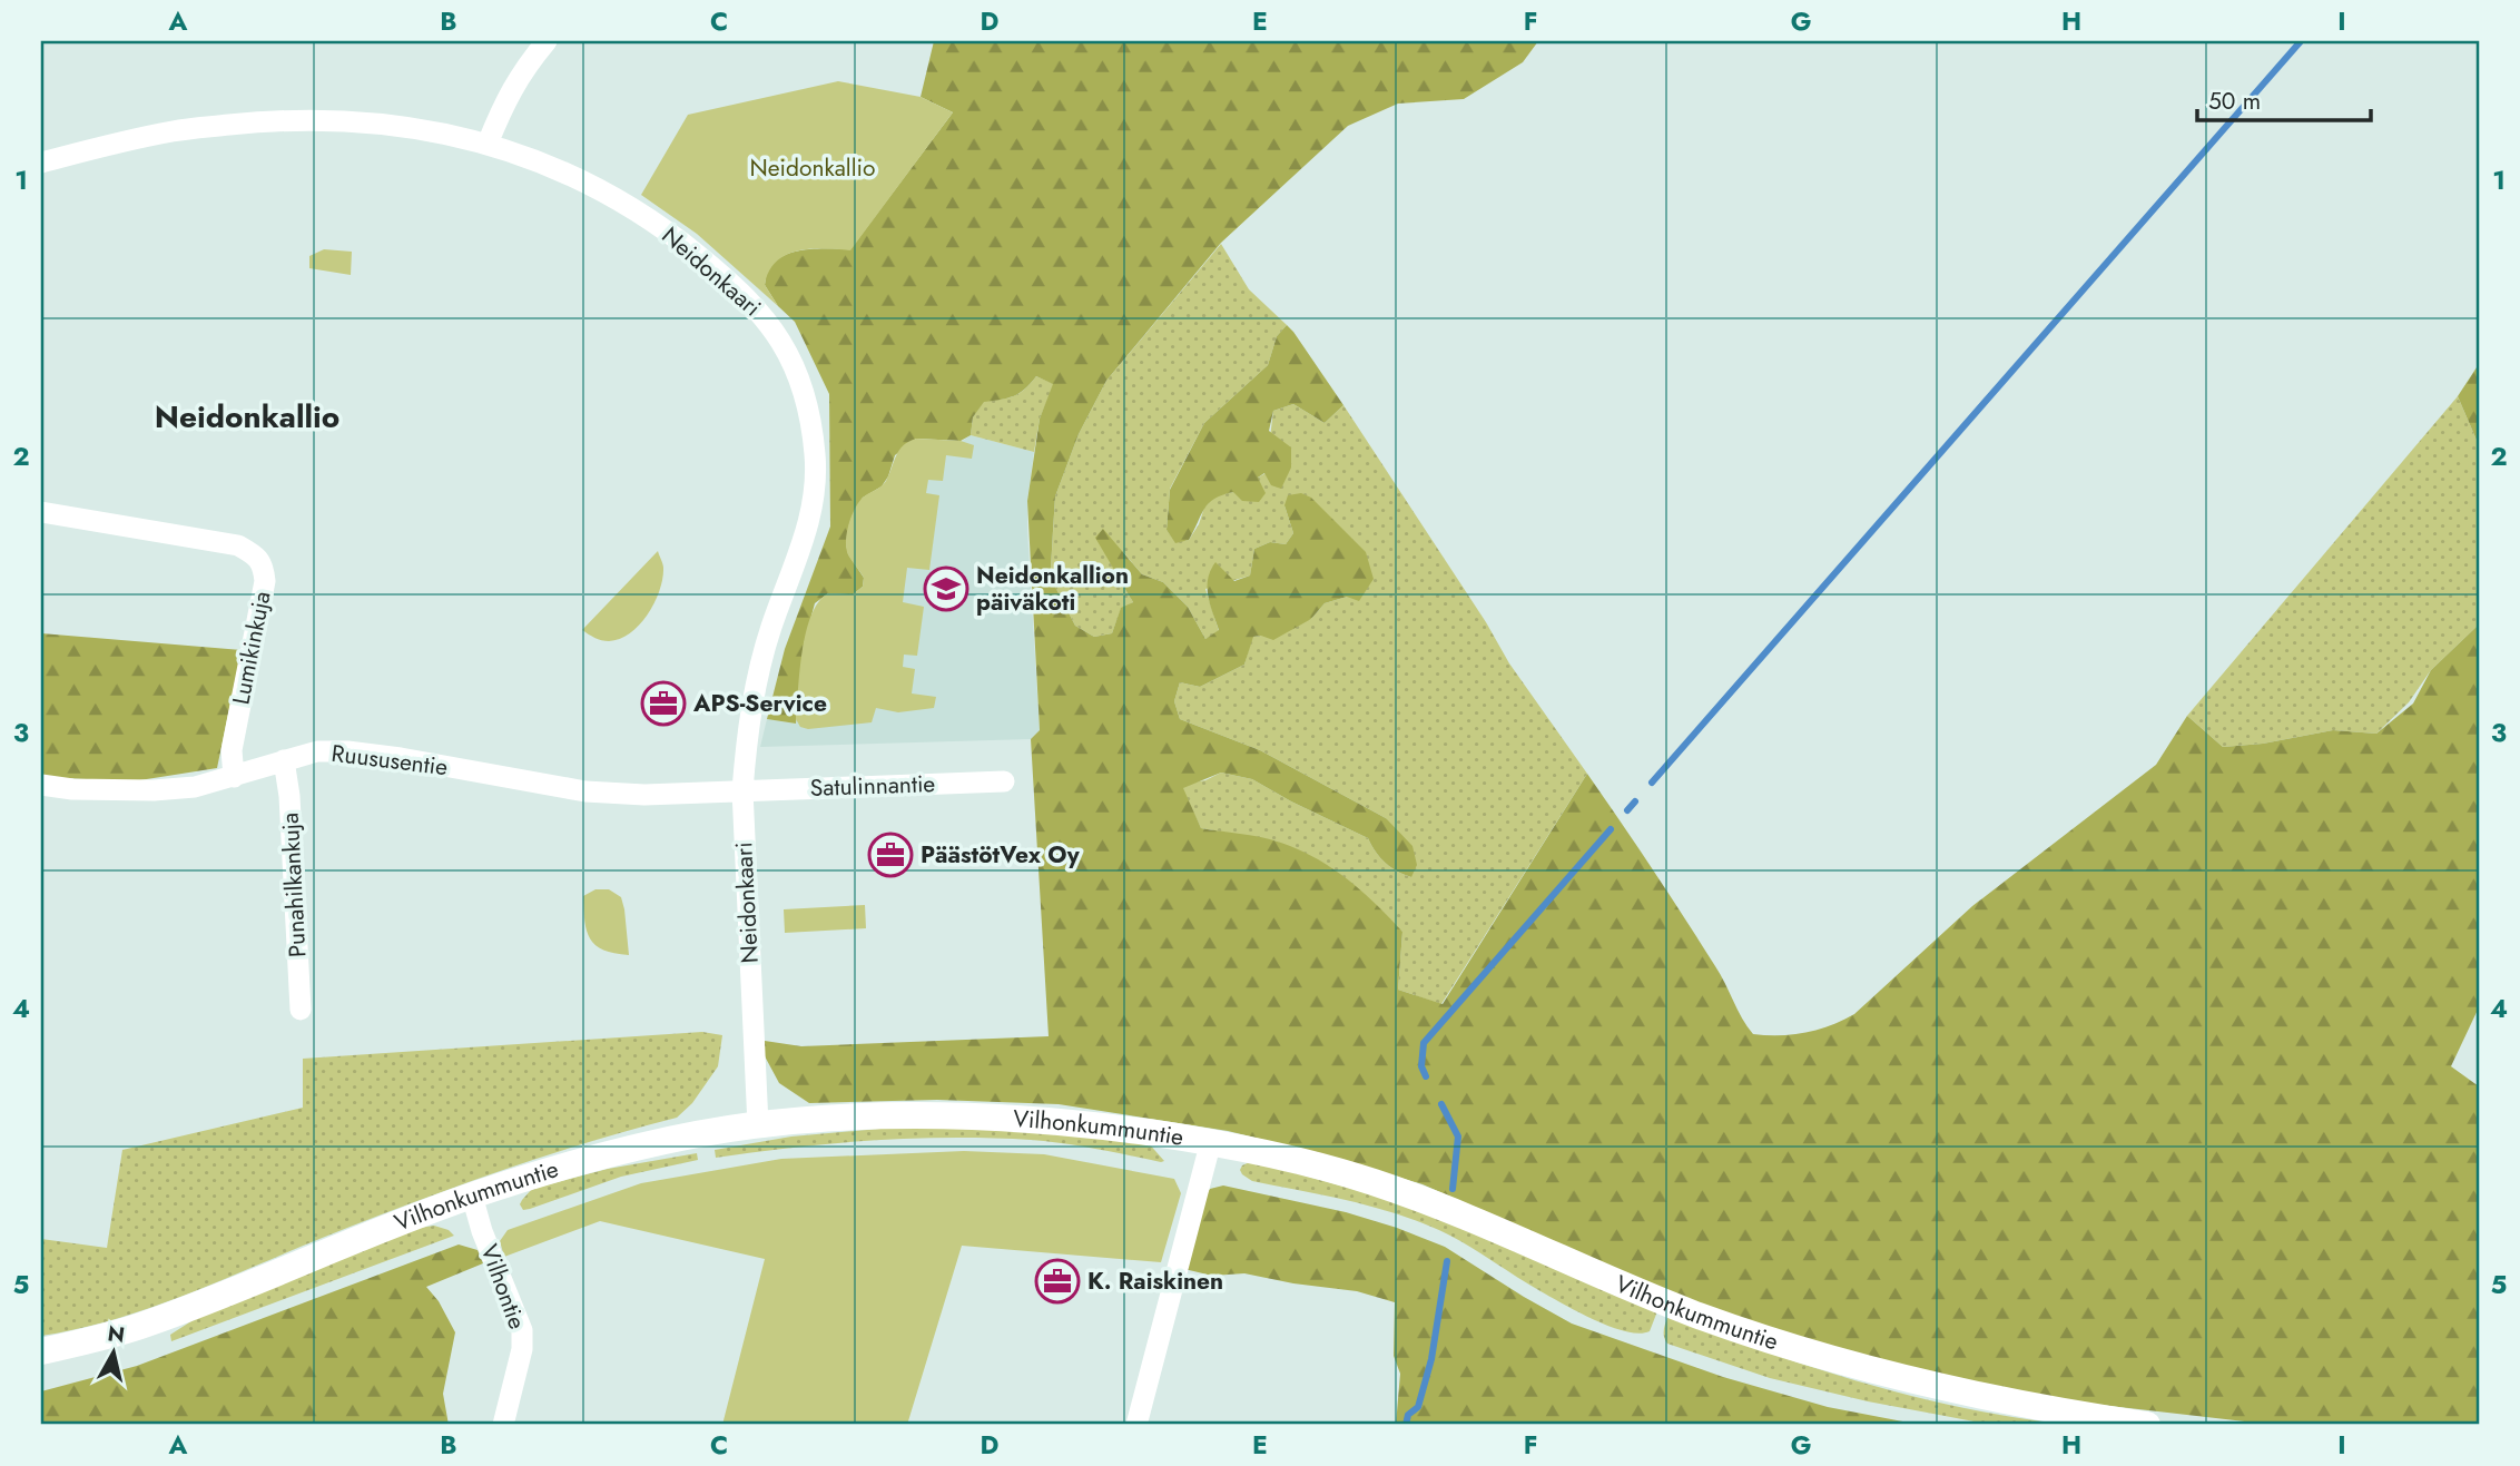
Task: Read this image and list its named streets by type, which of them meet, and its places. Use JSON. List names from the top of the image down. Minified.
{"streets":{"street":["Neidonkaari","Lumikinkuja","Ruususentie","Satulinnantie","Punahilkankuja","Vilhonkummuntie","Vilhontie"]},"crossings":[["Neidonkaari","Ruususentie"],["Neidonkaari","Satulinnantie"],["Neidonkaari","Vilhonkummuntie"],["Lumikinkuja","Ruususentie"],["Ruususentie","Satulinnantie"],["Ruususentie","Punahilkankuja"],["Vilhonkummuntie","Vilhontie"]],"districts":["Neidonkallio"],"parks":["Neidonkallio"],"places":{"school or university":["Neidonkallion päiväkoti"],"office":["APS-Service","PäästötVex Oy","K. Raiskinen"]},"scale_bar":"50 m","north":"top","grid":{"columns":["A","B","C","D","E","F","G","H","I"],"rows":["1","2","3","4","5"]}}
